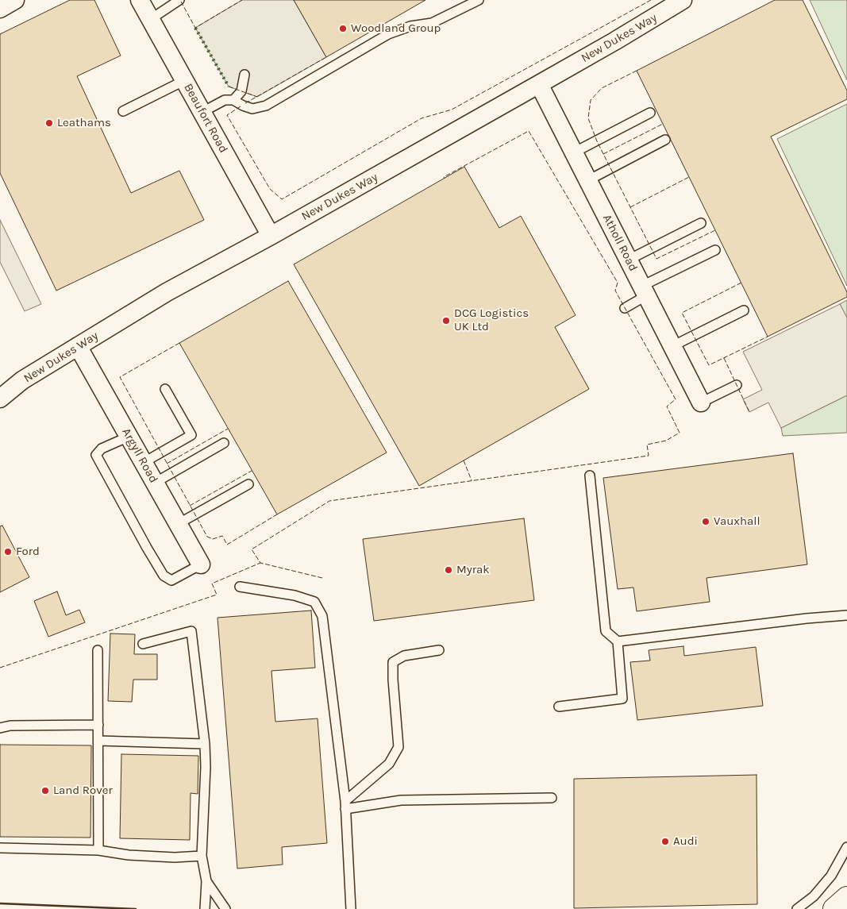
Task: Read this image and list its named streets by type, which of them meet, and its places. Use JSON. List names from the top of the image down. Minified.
{"streets":{"street":["New Dukes Way","Beaufort Road","Atholl Road","Argyll Road"]},"crossings":[["New Dukes Way","Beaufort Road"],["New Dukes Way","Atholl Road"],["New Dukes Way","Argyll Road"]],"places":["Woodland Group","Leathams","DCG Logistics UK Ltd","Vauxhall","Ford","Myrak","Land Rover","Audi"]}
